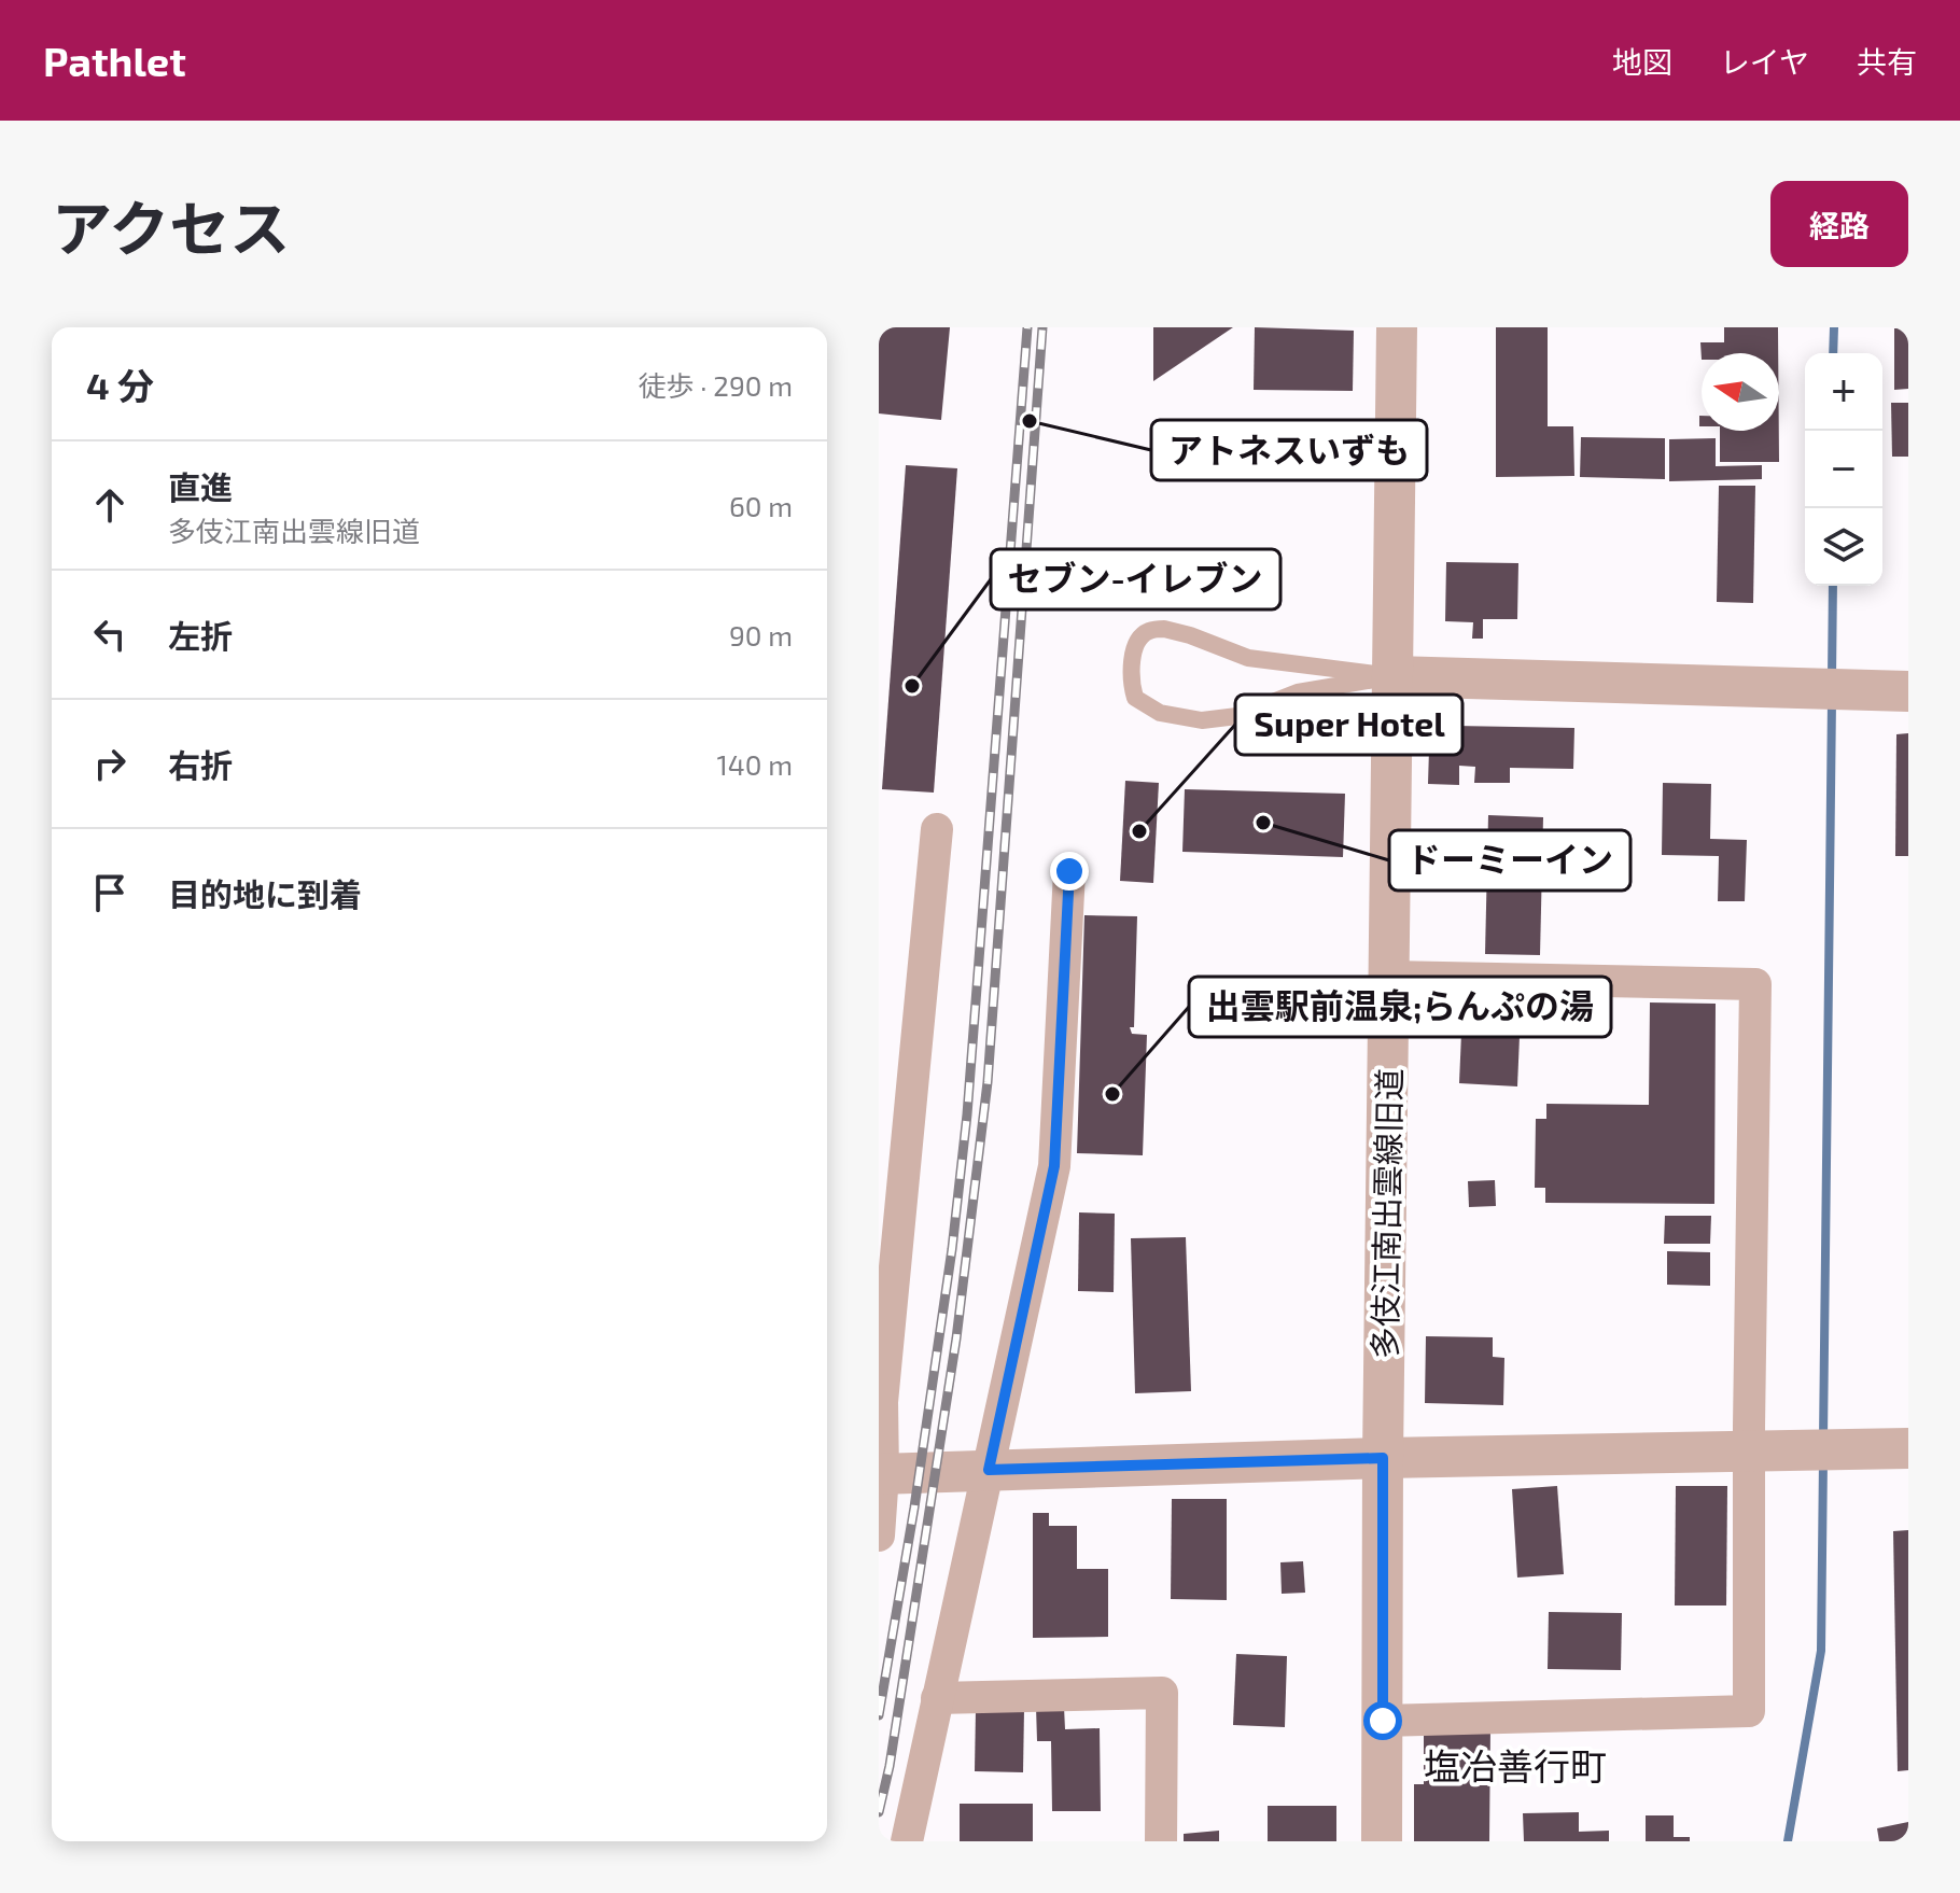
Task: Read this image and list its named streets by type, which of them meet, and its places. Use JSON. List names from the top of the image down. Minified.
{"streets":{"street":["多伎江南出雲線旧道"]},"districts":["塩冶善行町"],"places":["アトネスいずも","セブン-イレブン","ドーミーイン","Super Hotel","出雲駅前温泉;らんぷの湯"],"north":"left","page":{"header":"Pathlet","nav":["地図","レイヤ","共有"],"title":"アクセス","buttons":"経路","heading":["4 分","徒歩 · 290 m"],"map_buttons":["+","−"],"list":[["直進","多伎江南出雲線旧道","60 m"],["左折","90 m"],["右折","140 m"],"目的地に到着"]}}
